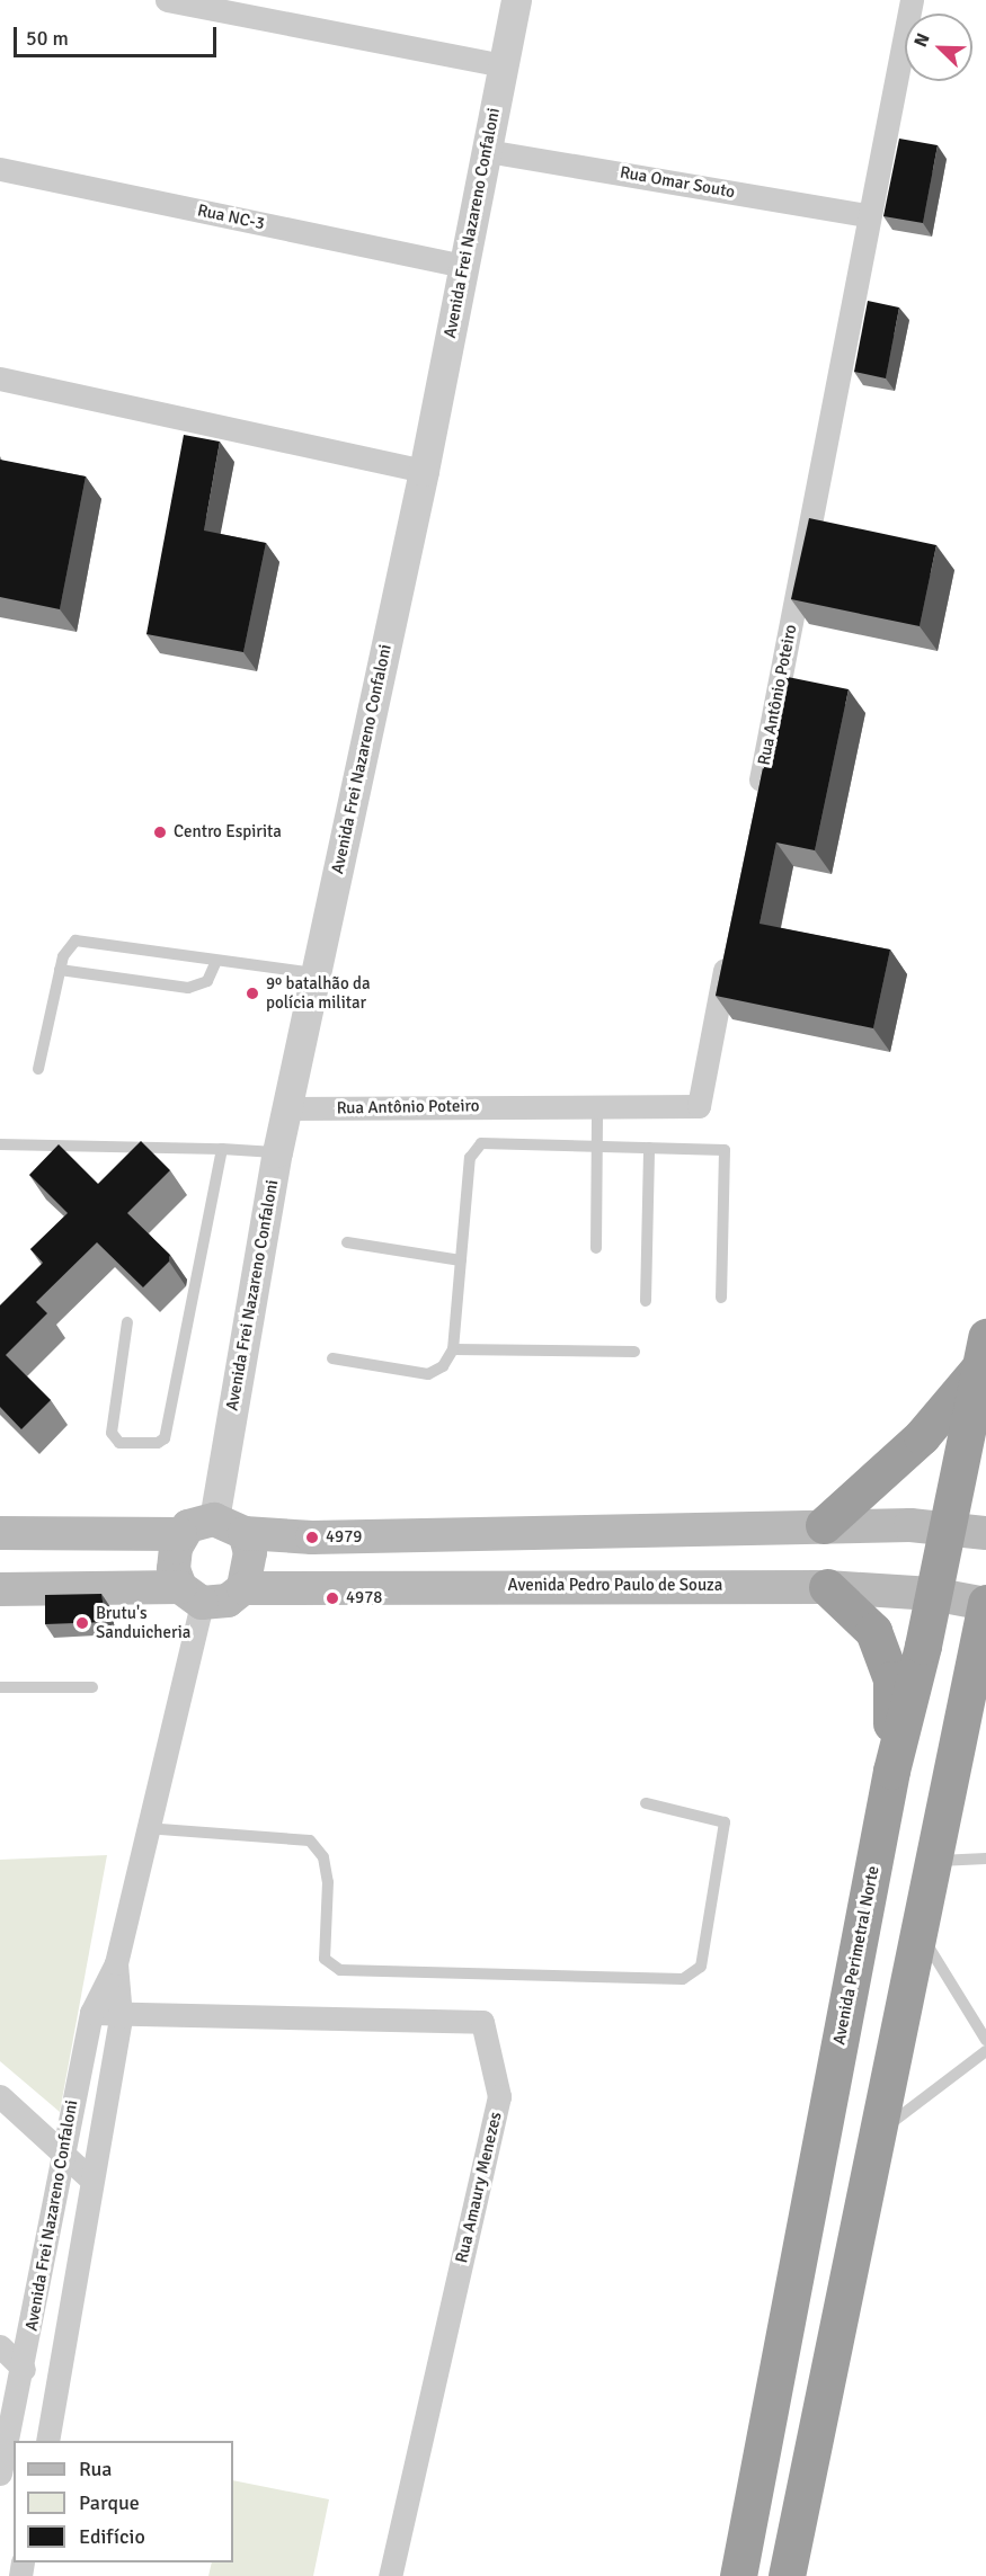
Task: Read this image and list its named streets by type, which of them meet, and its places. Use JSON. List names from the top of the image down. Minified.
{"streets":{"highway":["Avenida Perimetral Norte"],"main road":["Avenida Pedro Paulo de Souza"],"street":["Rua Omar Souto","Rua NC-3","Avenida Frei Nazareno Confaloni","Rua Antônio Poteiro","Rua Amaury Menezes"]},"crossings":[["Rua Omar Souto","Avenida Frei Nazareno Confaloni"],["Rua Omar Souto","Rua Antônio Poteiro"],["Rua NC-3","Avenida Frei Nazareno Confaloni"],["Avenida Frei Nazareno Confaloni","Rua Antônio Poteiro"],["Avenida Frei Nazareno Confaloni","Avenida Pedro Paulo de Souza"],["Avenida Frei Nazareno Confaloni","Rua Amaury Menezes"],["Avenida Pedro Paulo de Souza","Avenida Perimetral Norte"]],"places":["Centro Espirita","9º batalhão da polícia militar","4979","4978","Brutu's Sanduicheria"],"legend":["Rua","Parque","Edifício"],"scale_bar":"50 m","north":"top left"}
